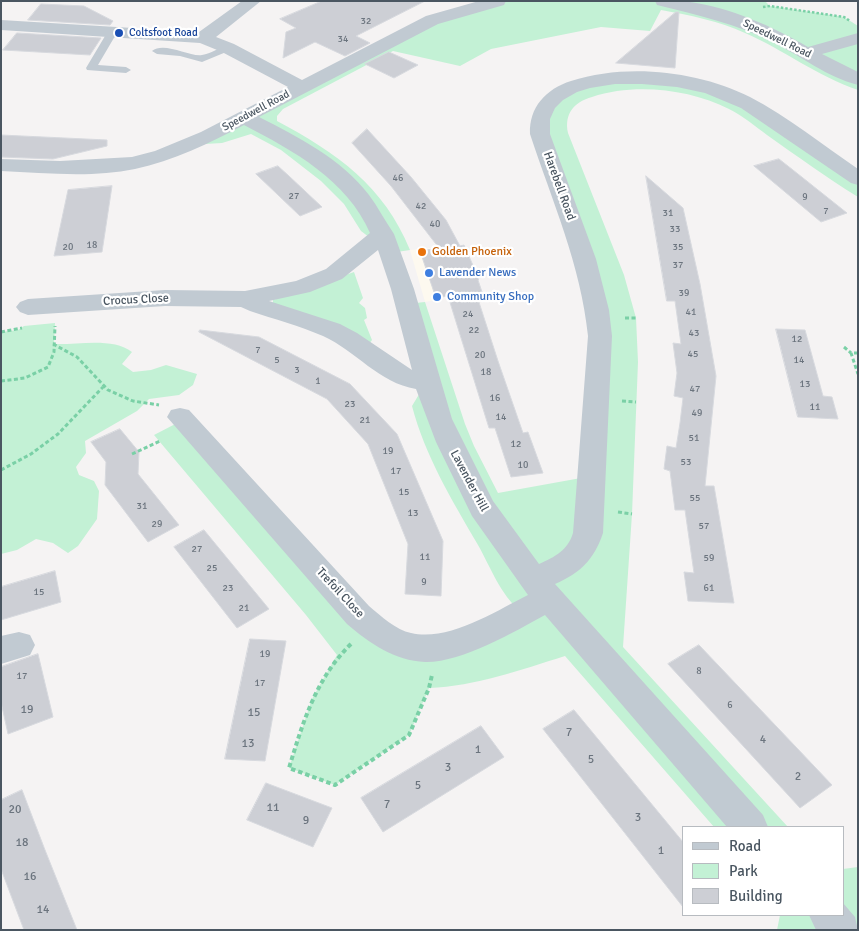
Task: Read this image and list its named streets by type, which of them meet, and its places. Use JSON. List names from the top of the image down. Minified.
{"streets":{"street":["Speedwell Road","Harebell Road","Crocus Close","Lavender Hill","Trefoil Close"]},"crossings":[["Speedwell Road","Lavender Hill"],["Harebell Road","Lavender Hill"],["Harebell Road","Trefoil Close"],["Crocus Close","Lavender Hill"],["Lavender Hill","Trefoil Close"]],"places":["Coltsfoot Road","Golden Phoenix","Lavender News","Community Shop"],"house_numbers":["32","34","46","27","9","42","7","31","40","33","18","20","35","37","39","41","24","22","43","12","7","45","20","5","14","3","18","1","13","47","16","23","11","49","14","21","51","12","19","53","10","17","15","55","31","13","29","57","27","11","59","25","9","23","61","15","21","19","8","17","17","6","19","15","7","4","13","1","5","3","2","5","7","11","20","3","9","18","1","16","14"],"legend":["Road","Park","Building"]}
